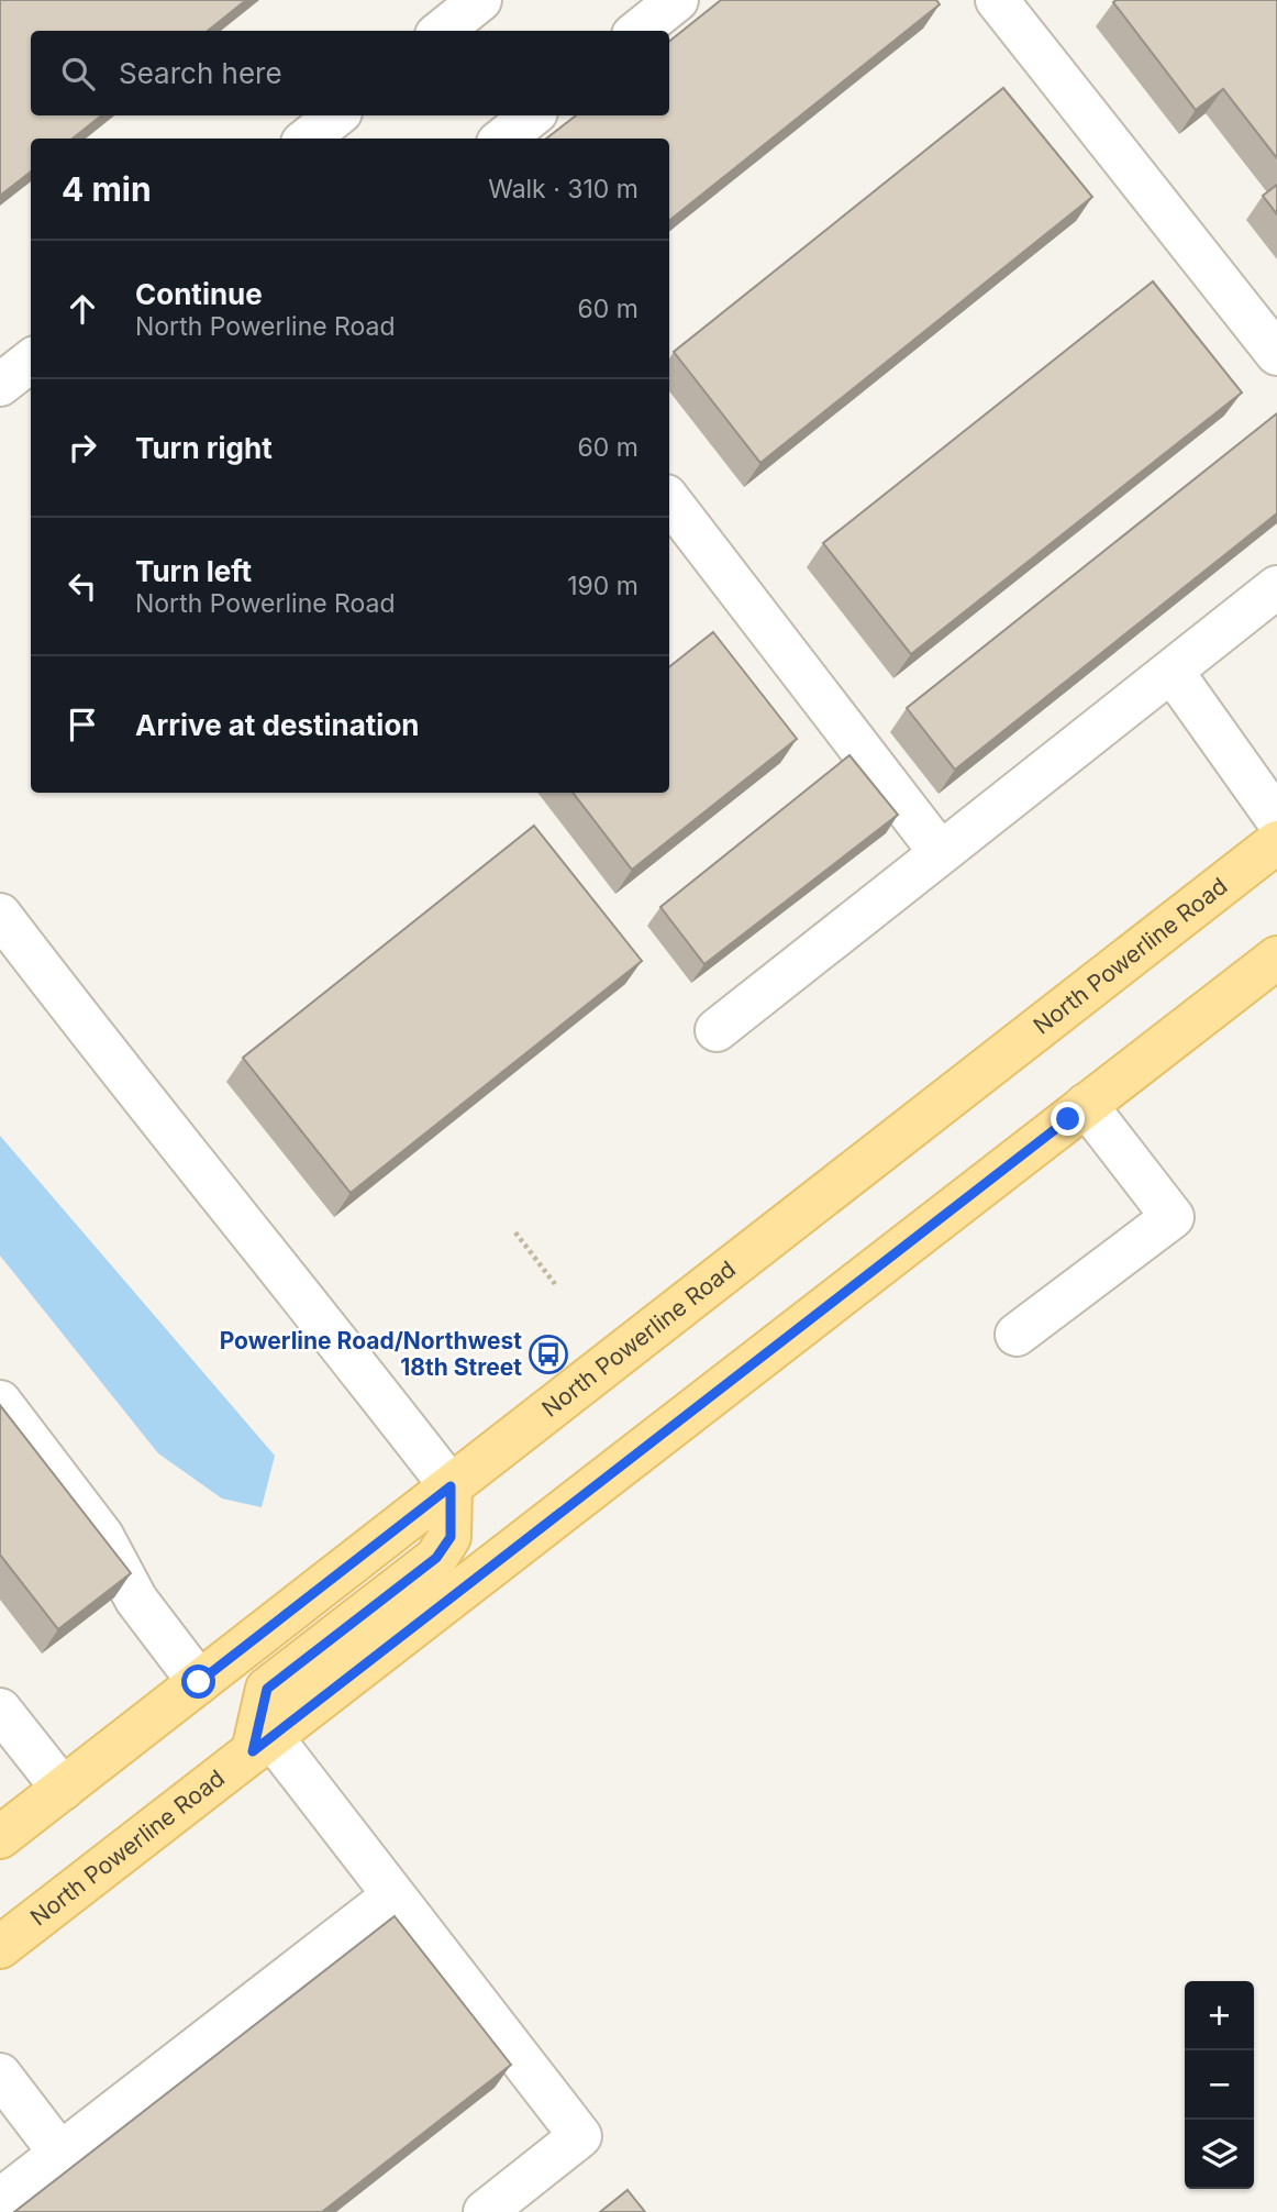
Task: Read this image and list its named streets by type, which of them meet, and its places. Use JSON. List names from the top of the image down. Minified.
{"streets":{"main road":["North Powerline Road"]},"places":{"bus stop":["Powerline Road/Northwest 18th Street"]},"page":{"search":"Search here","heading":["4 min","Walk · 310 m"],"list":[["Continue","North Powerline Road","60 m"],["Turn right","60 m"],["Turn left","North Powerline Road","190 m"],"Arrive at destination"],"map_buttons":["+","−"]}}
